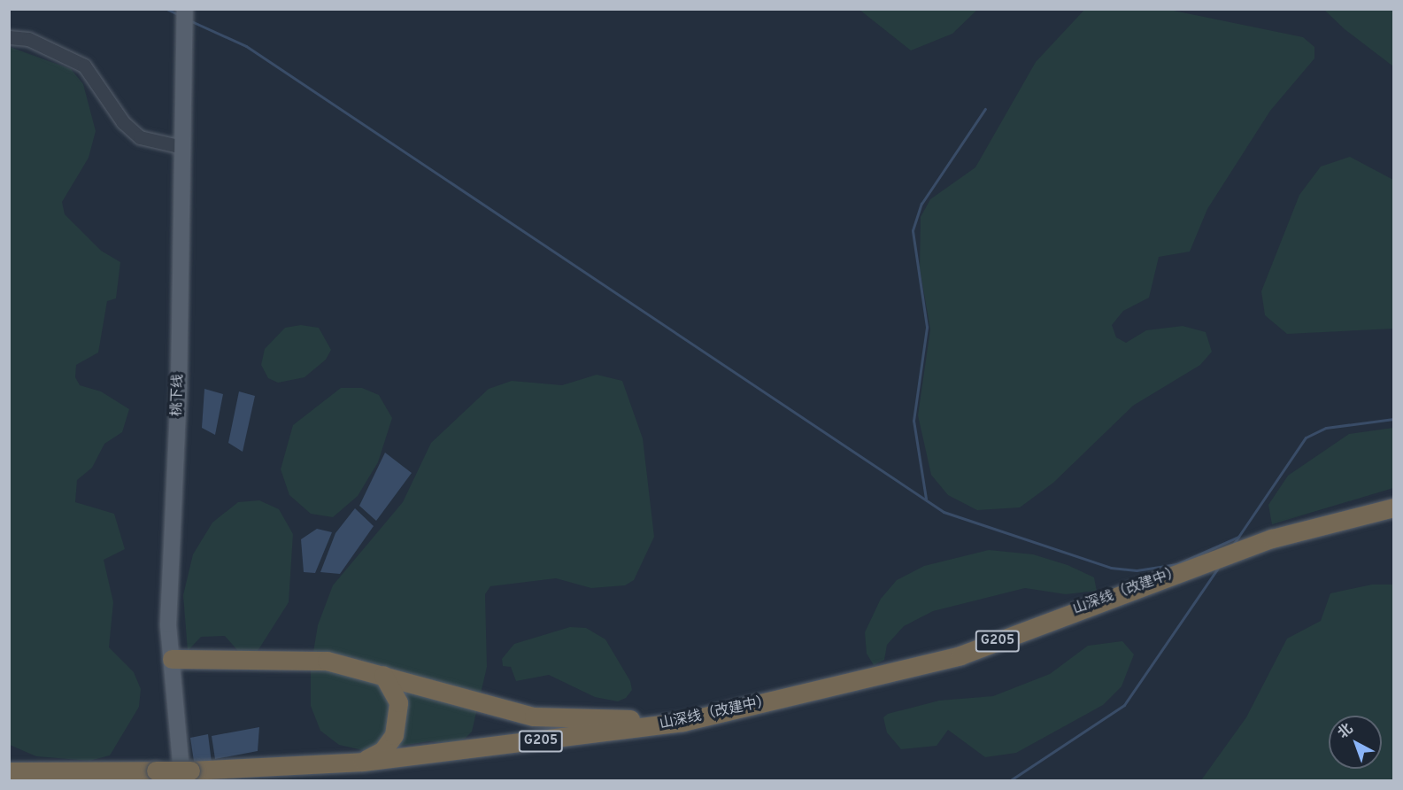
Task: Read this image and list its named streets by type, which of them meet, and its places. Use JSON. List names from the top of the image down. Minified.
{"streets":{"highway":["山深线（改建中）","G205"],"main road":["桃下线"]},"north":"top left"}
